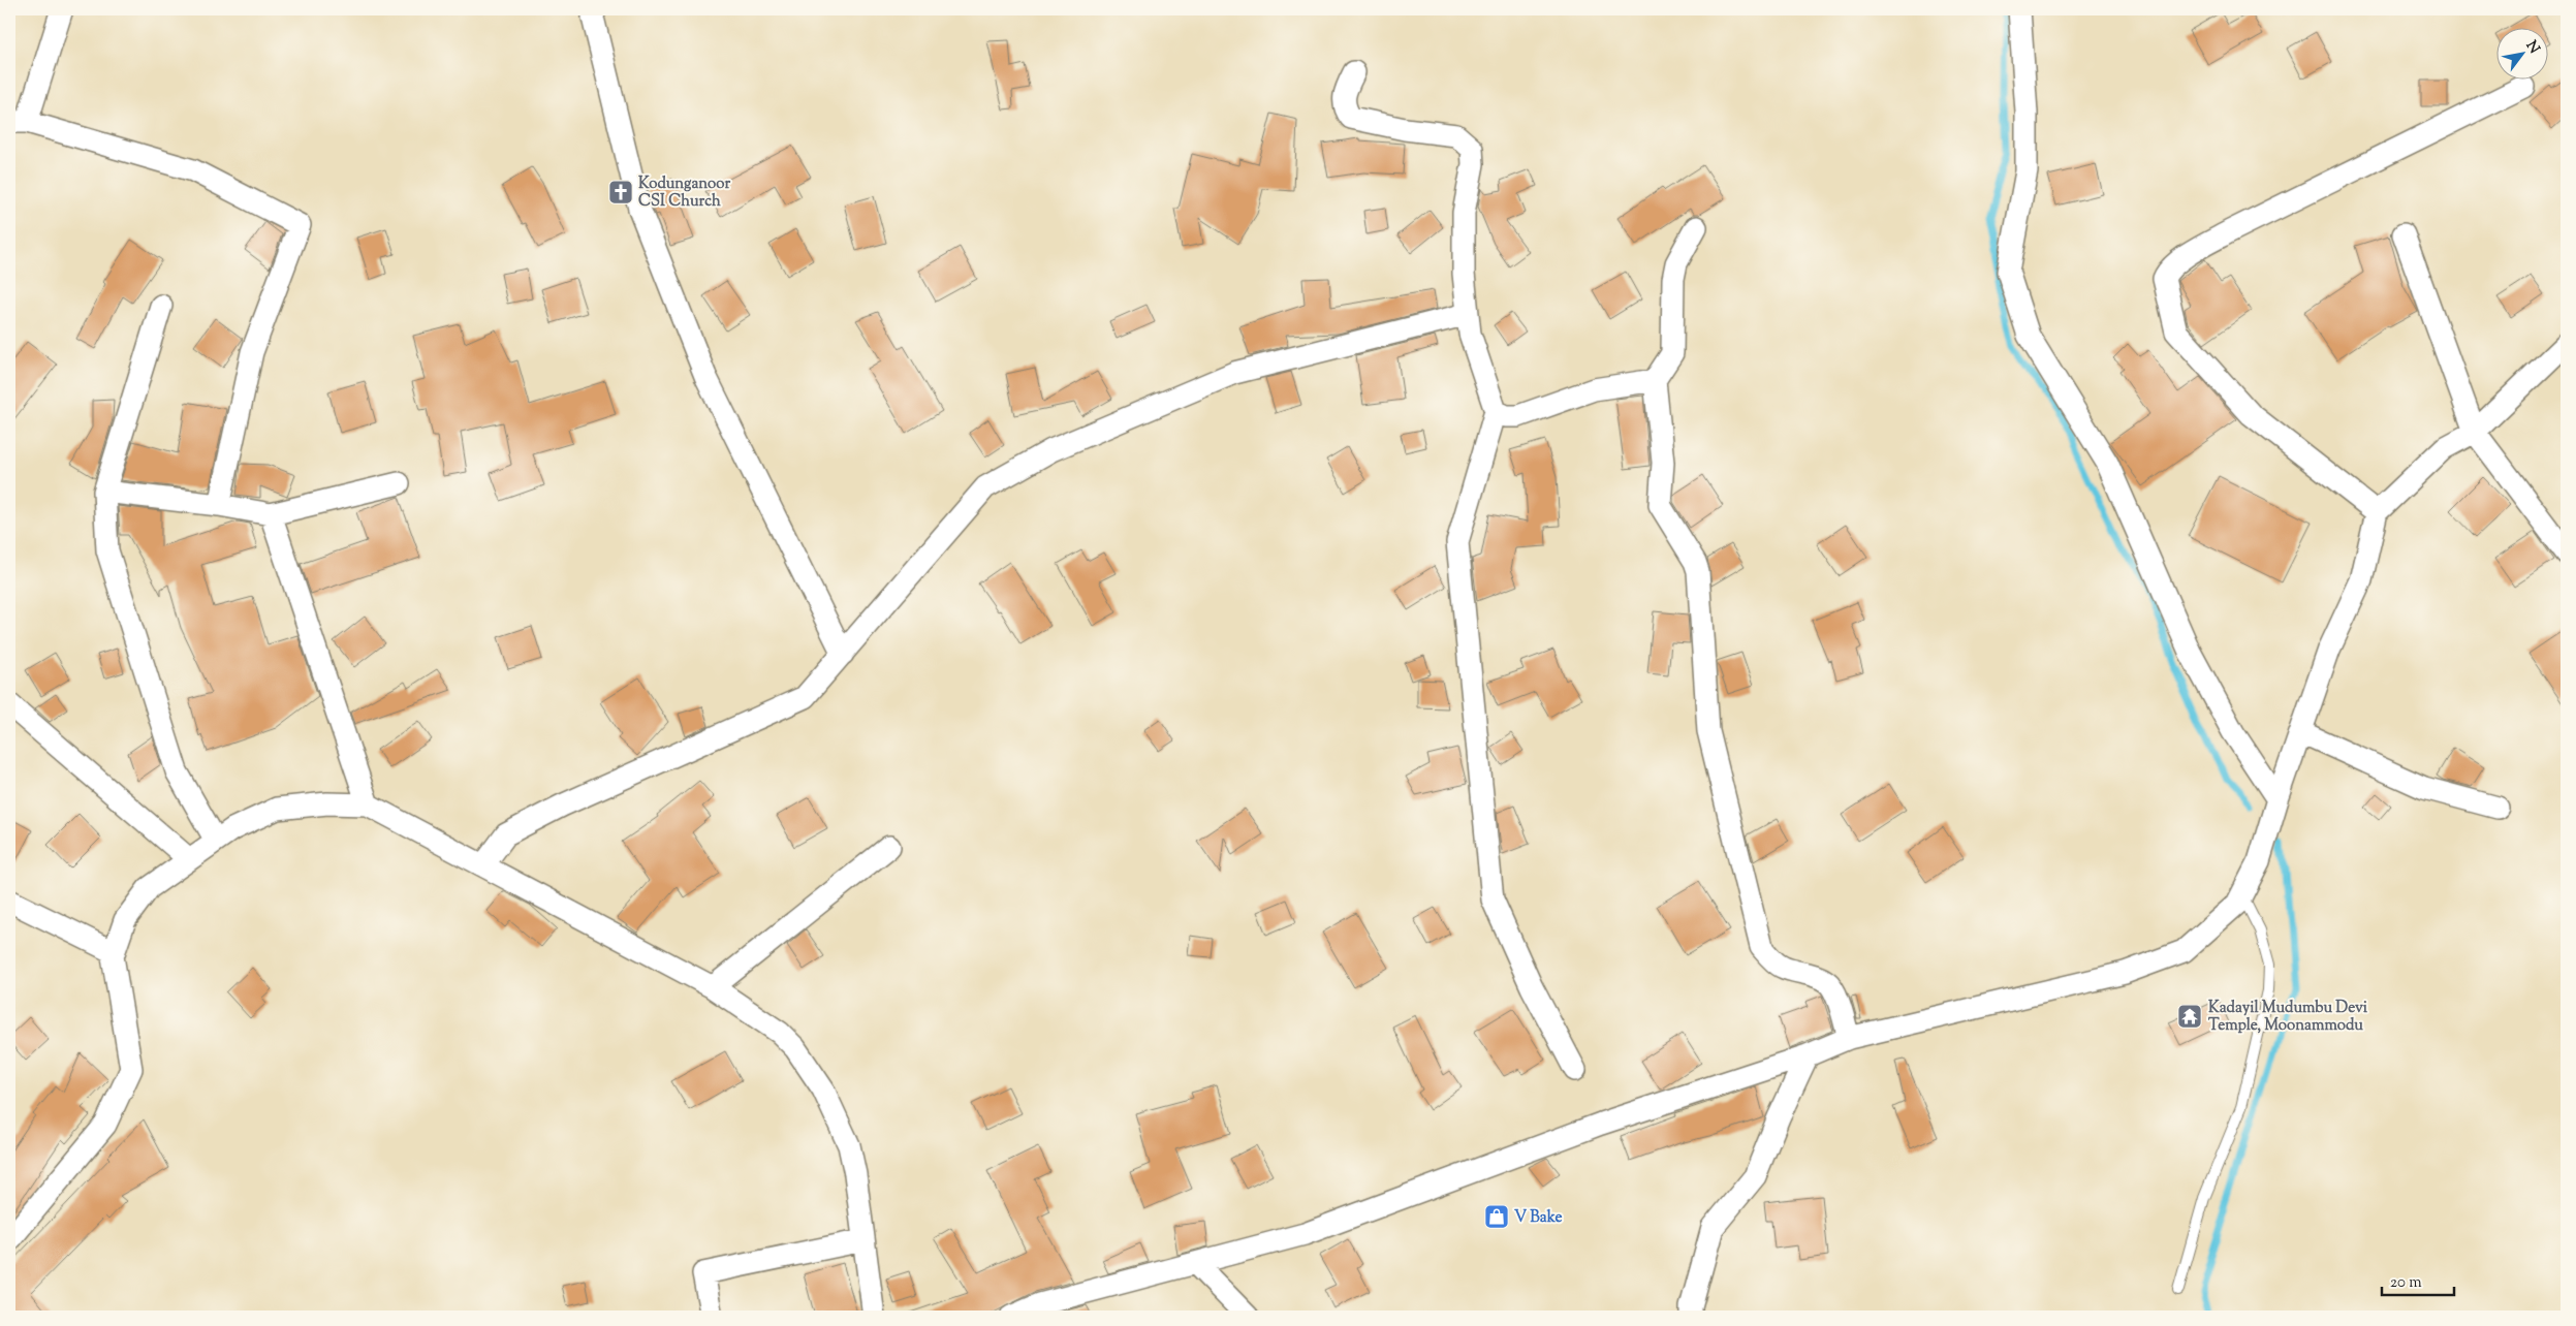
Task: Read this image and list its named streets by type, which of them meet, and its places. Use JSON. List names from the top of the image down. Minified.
{"places":{"church":["Kodunganoor CSI Church"],"temple":["Kadayil Mudumbu Devi Temple, Moonammodu"],"shop":["V Bake"]},"scale_bar":"20 m","north":"top right"}
